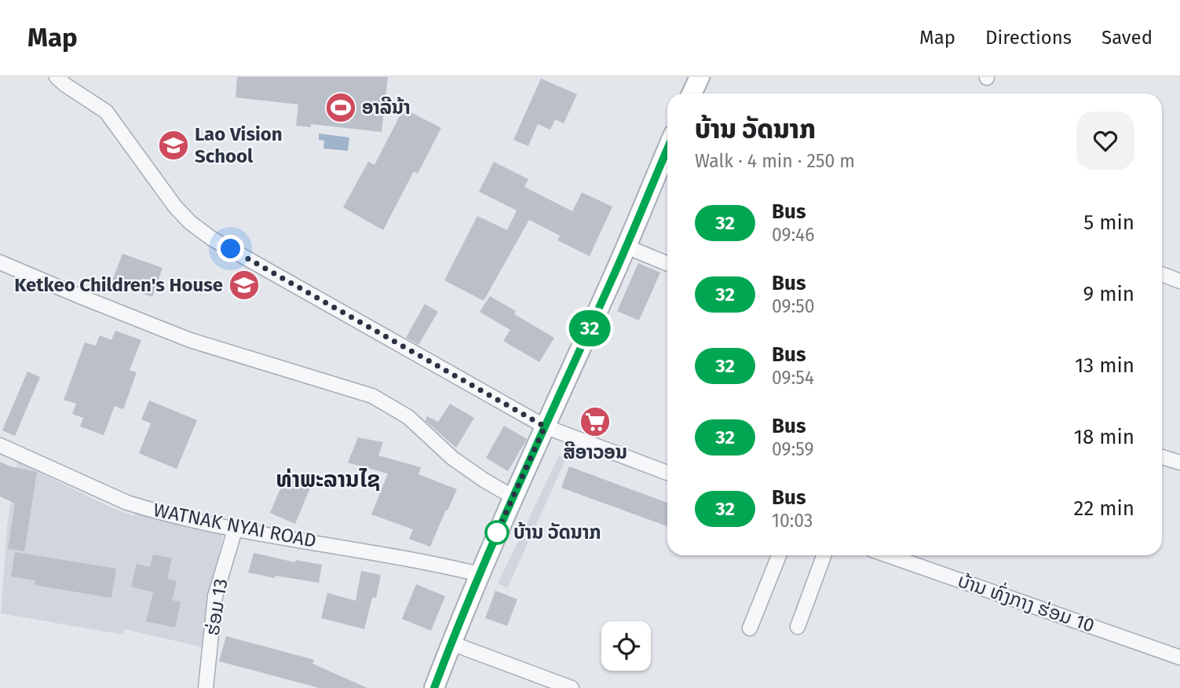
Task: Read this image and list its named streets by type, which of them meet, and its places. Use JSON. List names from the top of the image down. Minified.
{"streets":{"street":["WATNAK NYAI ROAD","ບ້ານ ທົ່ງກາງ ຮ່ອມ 10","ຮ່ອມ 13"]},"crossings":[["WATNAK NYAI ROAD","ຮ່ອມ 13"]],"districts":["ທ່າພະລານໄຊ"],"places":{"sports":["ອາລີນ້າ"],"school or university":["Lao Vision School","Ketkeo Children's House"],"supermarket":["ສີອາວອນ"],"other":["ບ້ານ ວັດນາກ"]},"lines":["bus line 32"],"page":{"header":"Map","nav":["Map","Directions","Saved"],"on_map":"32","heading":["ບ້ານ ວັດນາກ","Walk · 4 min · 250 m"],"list":[{"mark":"32","name":"Bus","note":"09:46","value":"5 min"},{"mark":"32","name":"Bus","note":"09:50","value":"9 min"},{"mark":"32","name":"Bus","note":"09:54","value":"13 min"},{"mark":"32","name":"Bus","note":"09:59","value":"18 min"},{"mark":"32","name":"Bus","note":"10:03","value":"22 min"}]}}
